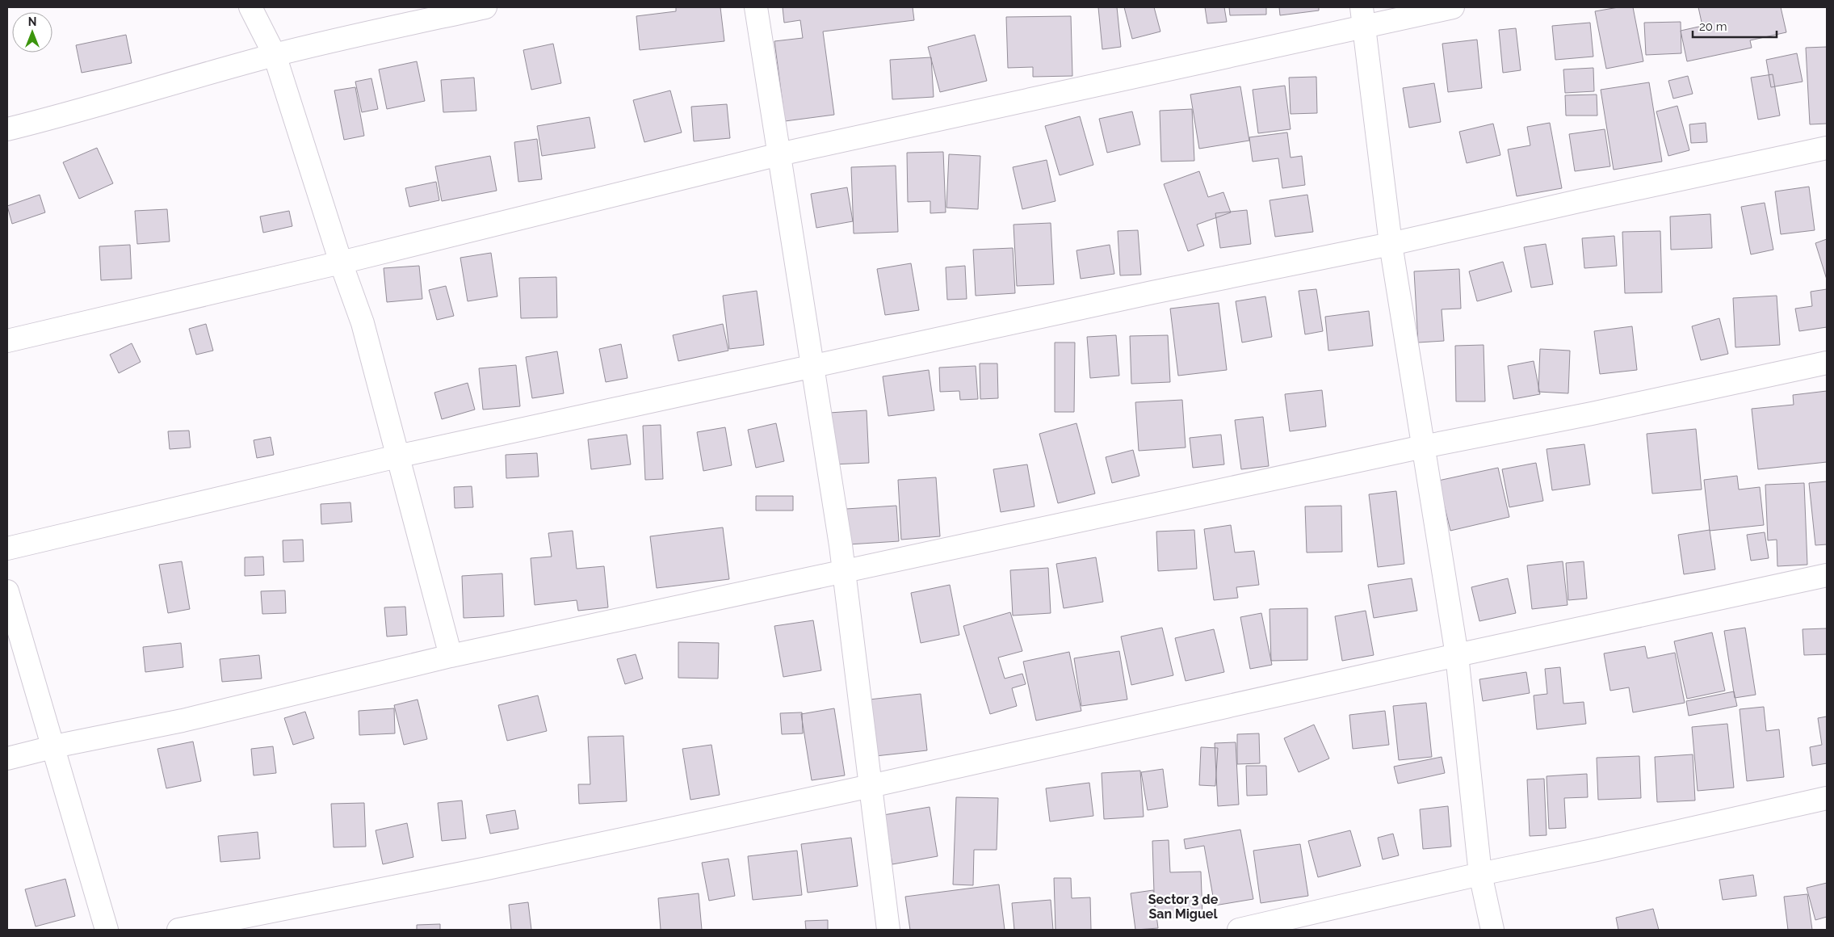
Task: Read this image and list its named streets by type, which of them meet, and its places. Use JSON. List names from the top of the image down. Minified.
{"districts":["Sector 3 de San Miguel"],"scale_bar":"20 m","north":"top"}
